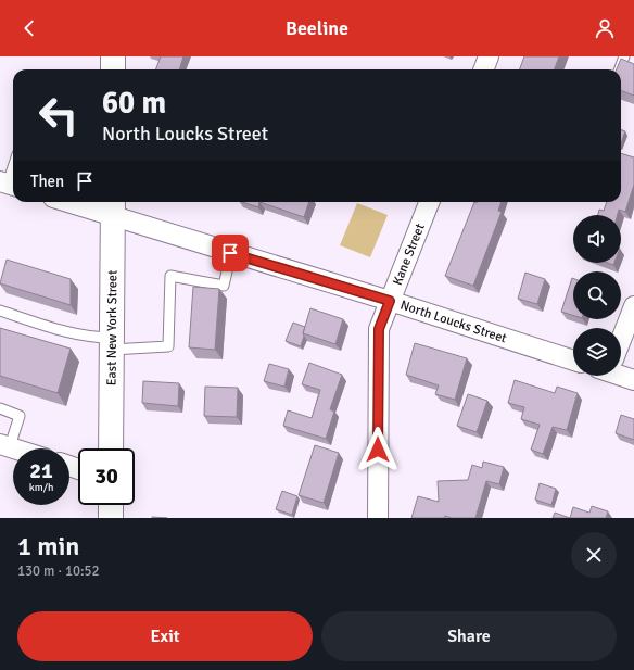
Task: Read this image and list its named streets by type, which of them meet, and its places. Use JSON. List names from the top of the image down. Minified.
{"streets":{"main road":["East New York Street"],"street":["Kane Street","North Loucks Street"]},"crossings":[["Kane Street","North Loucks Street"],["North Loucks Street","East New York Street"]],"page":{"header":"Beeline","turn":["60 m","North Loucks Street"],"then":"Then","speed":"21 km/h","limit":"30","heading":["1 min","130 m · 10:52"],"buttons":["Exit","Share"]}}
